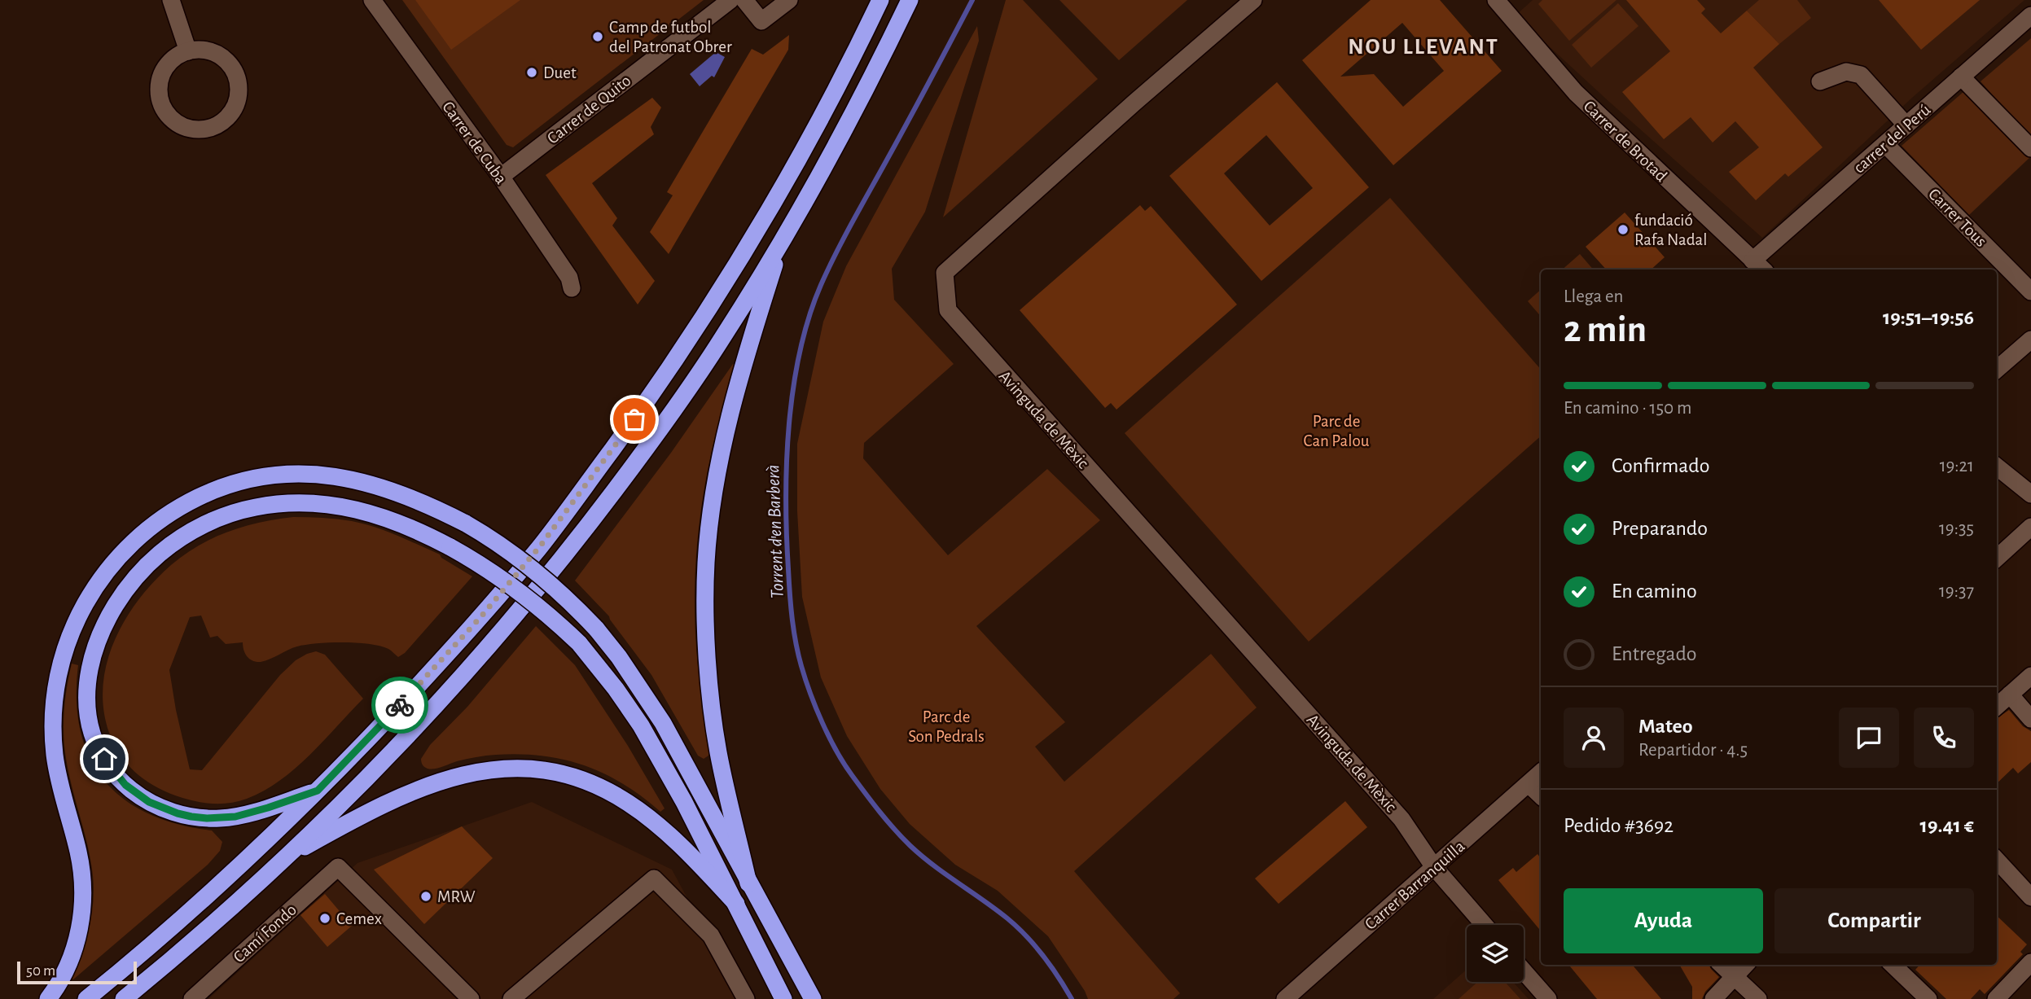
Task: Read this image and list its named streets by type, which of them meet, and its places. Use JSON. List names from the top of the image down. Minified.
{"streets":{"street":["Carrer de Quito","carrer del Perú","Carrer de Brotad","Carrer de Cuba","Carrer Tous","Avinguda de Mèxic","Carrer Barranquilla","Camí Fondo"]},"crossings":[["Carrer de Quito","Carrer de Cuba"],["carrer del Perú","Carrer de Brotad"],["carrer del Perú","Carrer Tous"],["Avinguda de Mèxic","Carrer Barranquilla"]],"districts":["NOU LLEVANT"],"water":["Torrent d'en Barberà"],"parks":["Parc de Can Palou","Parc de Son Pedrals"],"places":["Camp de futbol del Patronat Obrer","Duet","fundació Rafa Nadal","MRW","Cemex"],"scale_bar":"50 m","page":{"heading":["2 min","Llega en","19:51–19:56"],"panel":["Mateo","Repartidor · 4.5","Pedido #3692","19.41 €"],"bar":"En camino · 150 m","list":[["Confirmado","19:21"],["Preparando","19:35"],["En camino","19:37"],"Entregado"],"buttons":["Ayuda","Compartir"],"scale":"50 m"}}
